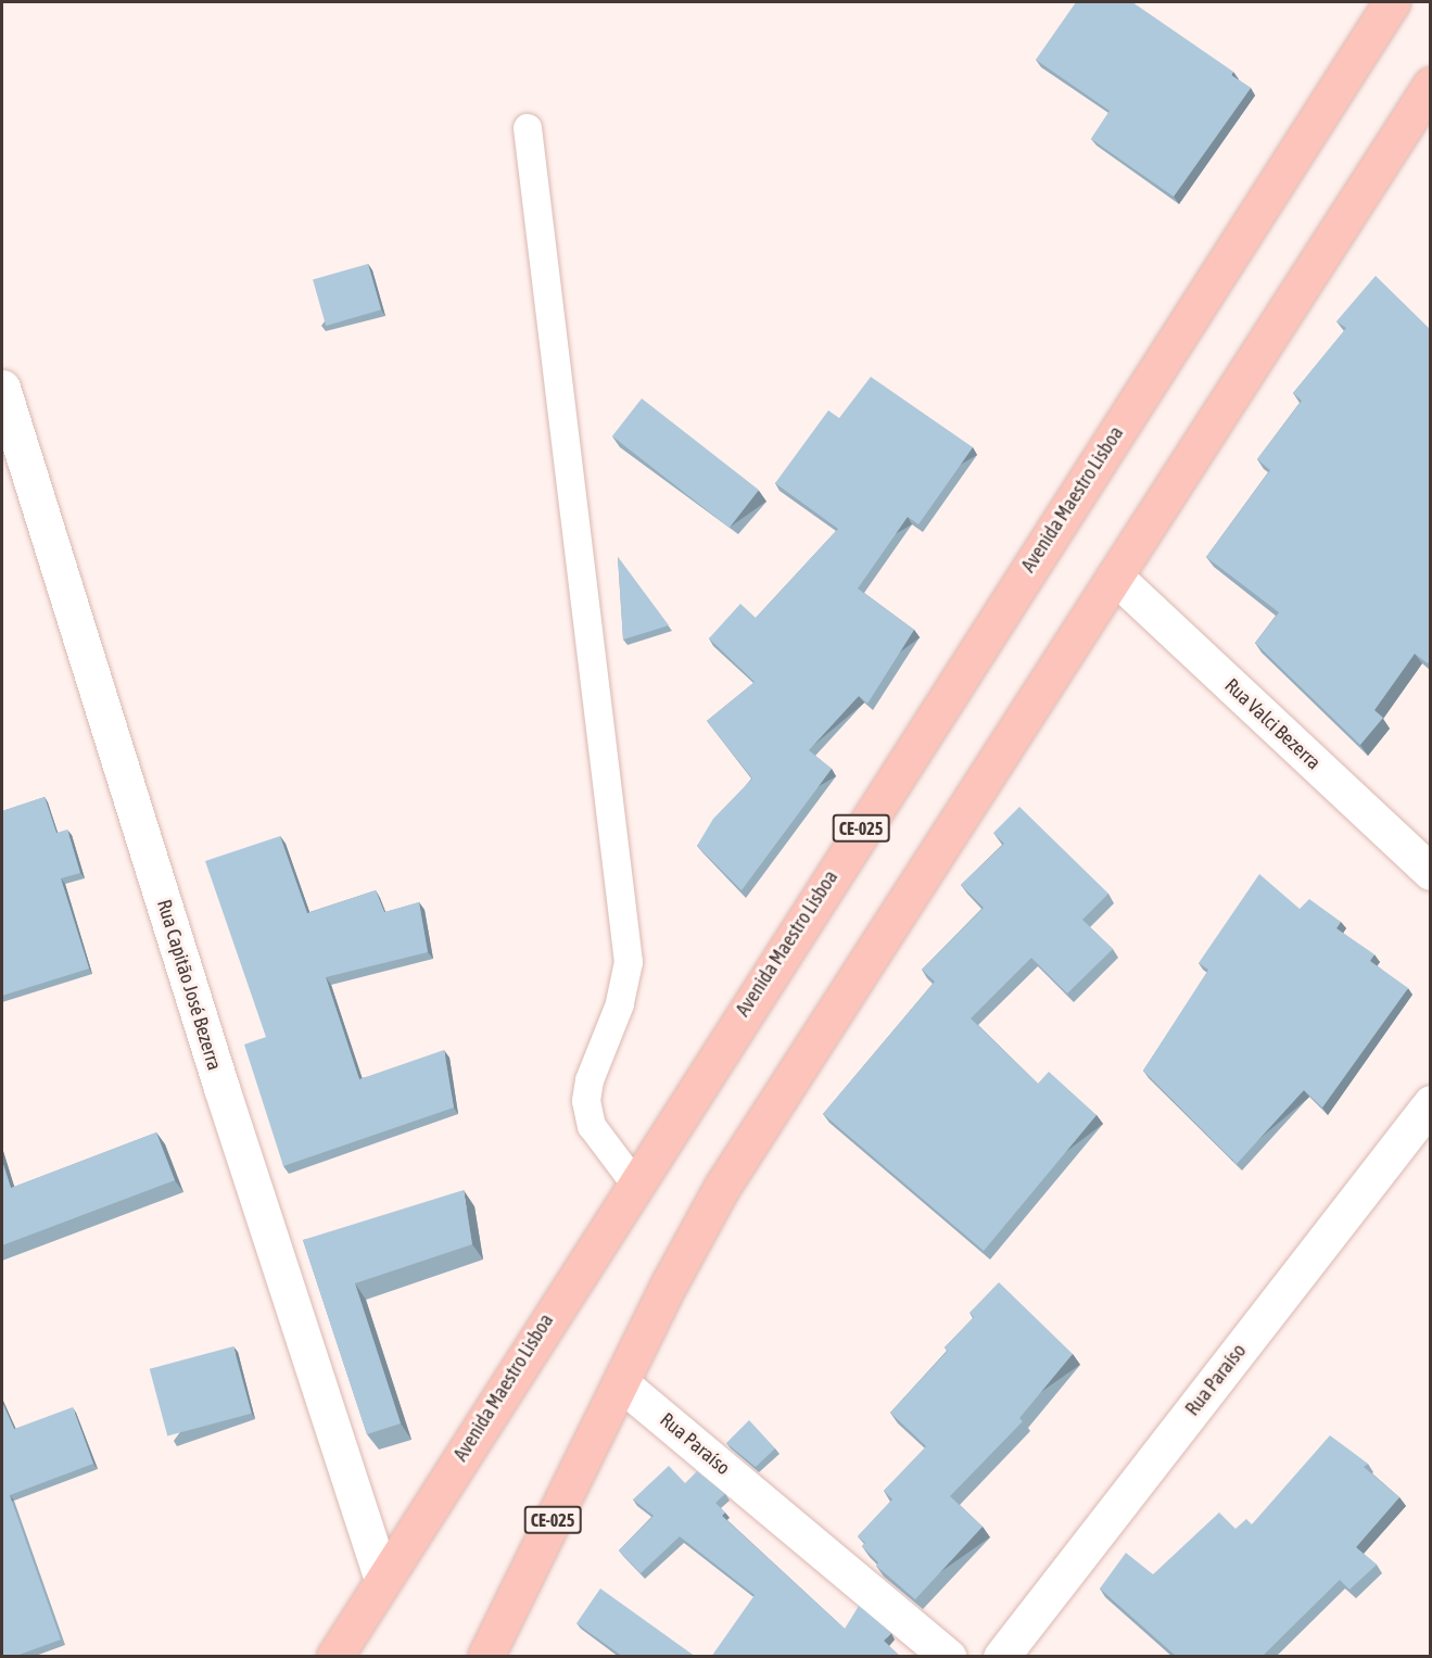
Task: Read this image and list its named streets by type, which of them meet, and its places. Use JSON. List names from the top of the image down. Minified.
{"streets":{"highway":["Avenida Maestro Lisboa","CE-025"],"street":["Rua Valci Bezerra","Rua Capitão José Bezerra","Rua Paraíso"]},"crossings":[["Avenida Maestro Lisboa","Rua Capitão José Bezerra"],["Rua Valci Bezerra","CE-025"],["CE-025","Rua Paraíso"]]}
